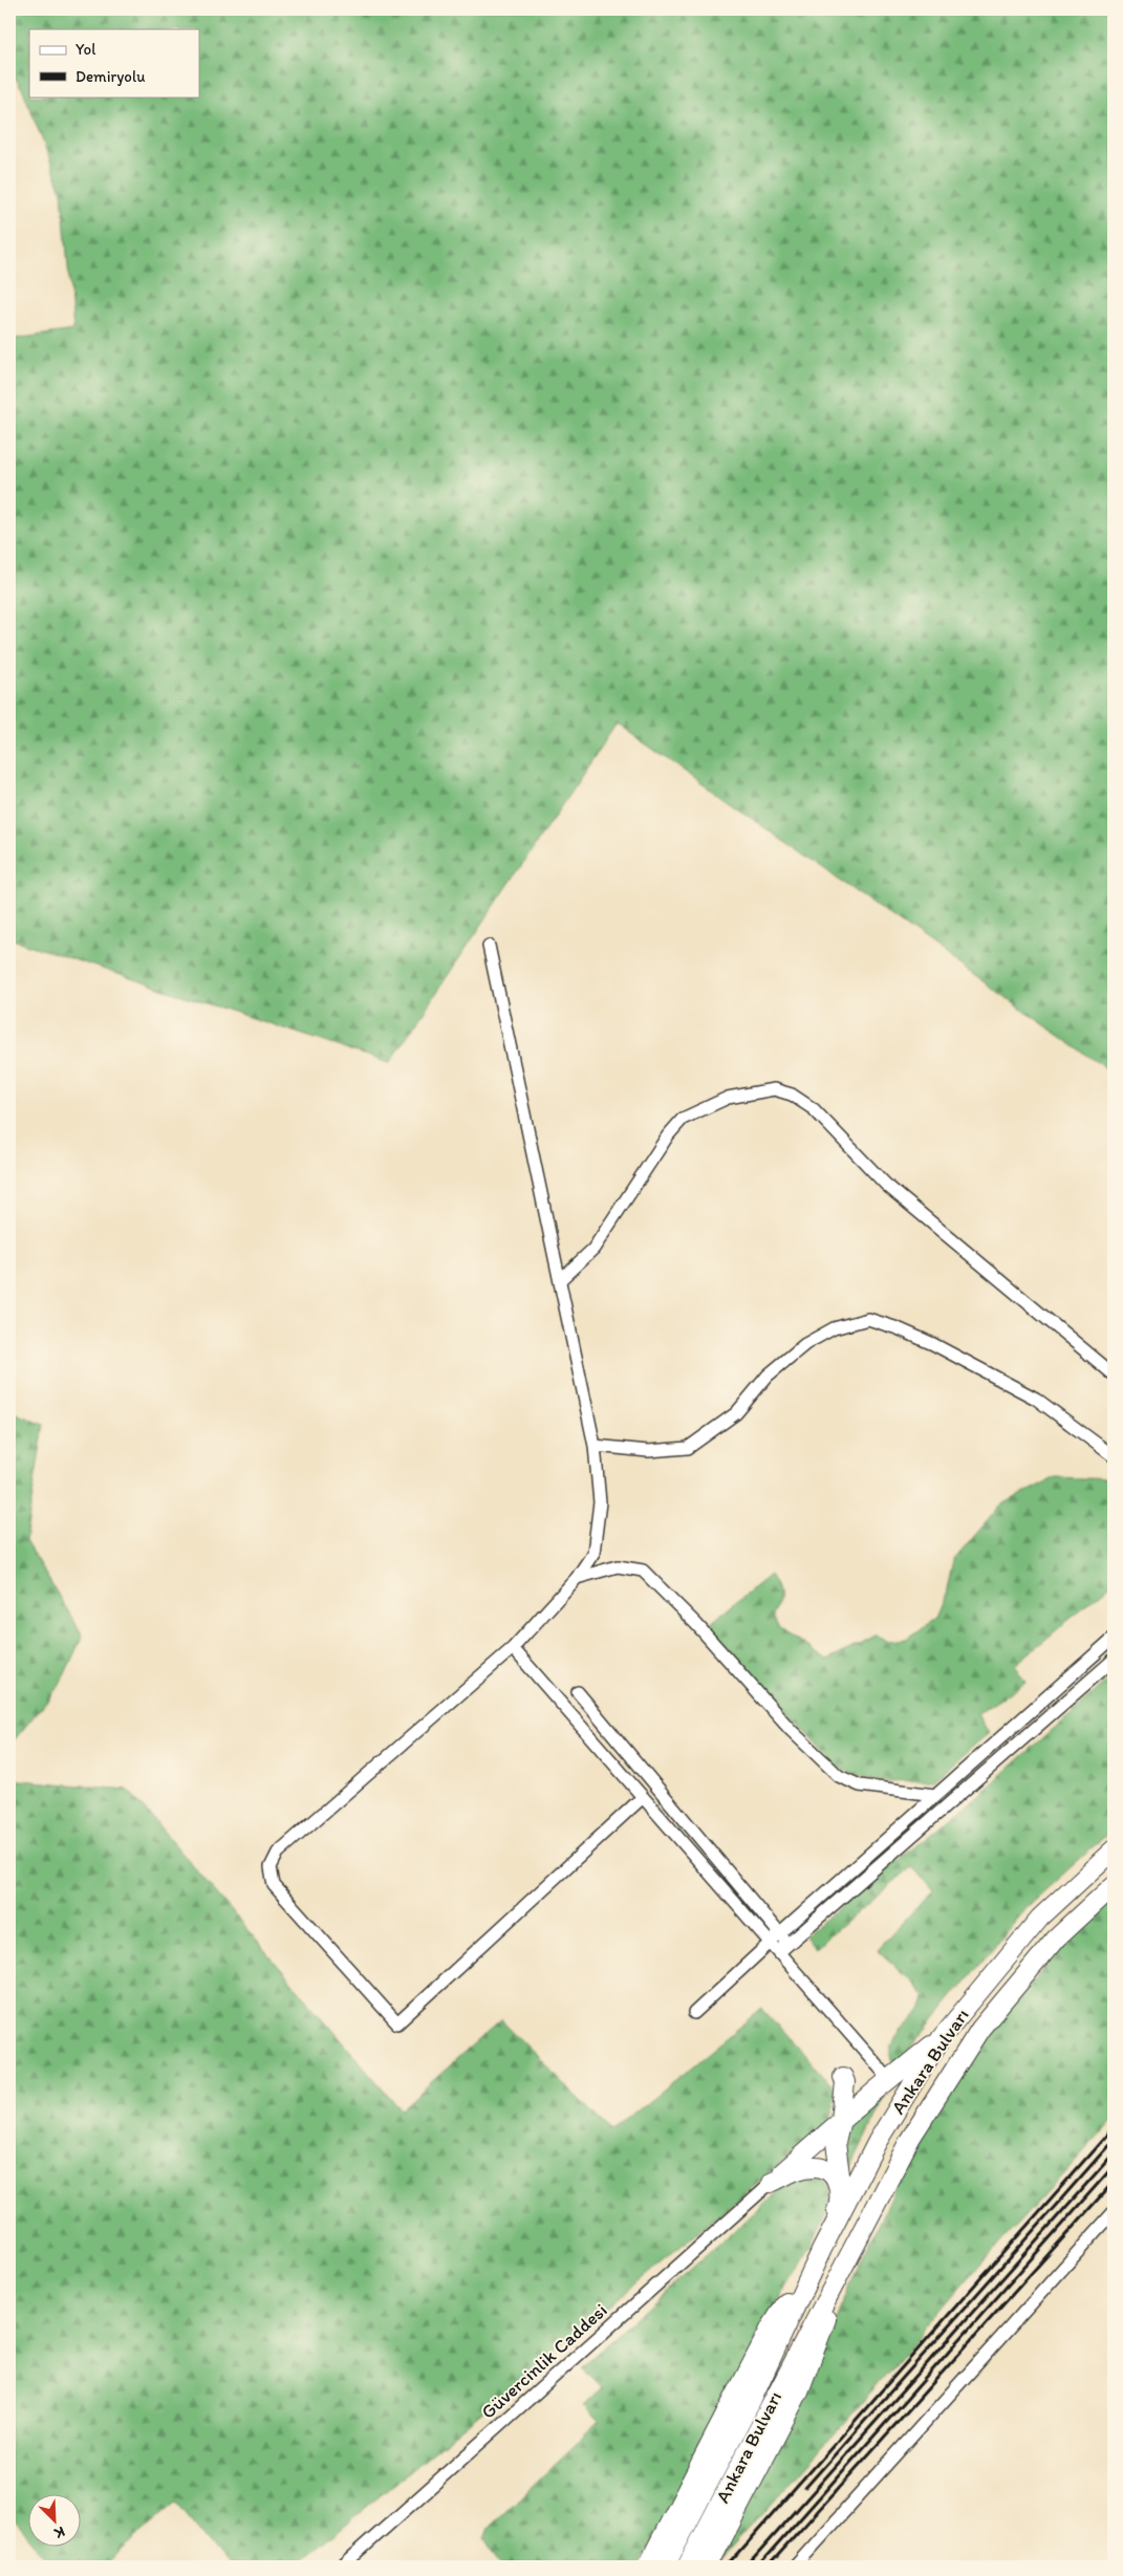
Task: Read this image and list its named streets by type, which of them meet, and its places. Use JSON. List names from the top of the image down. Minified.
{"streets":{"main road":["Ankara Bulvarı"],"street":["Güvercinlik Caddesi"]},"legend":["Yol","Demiryolu"],"north":"bottom right"}
